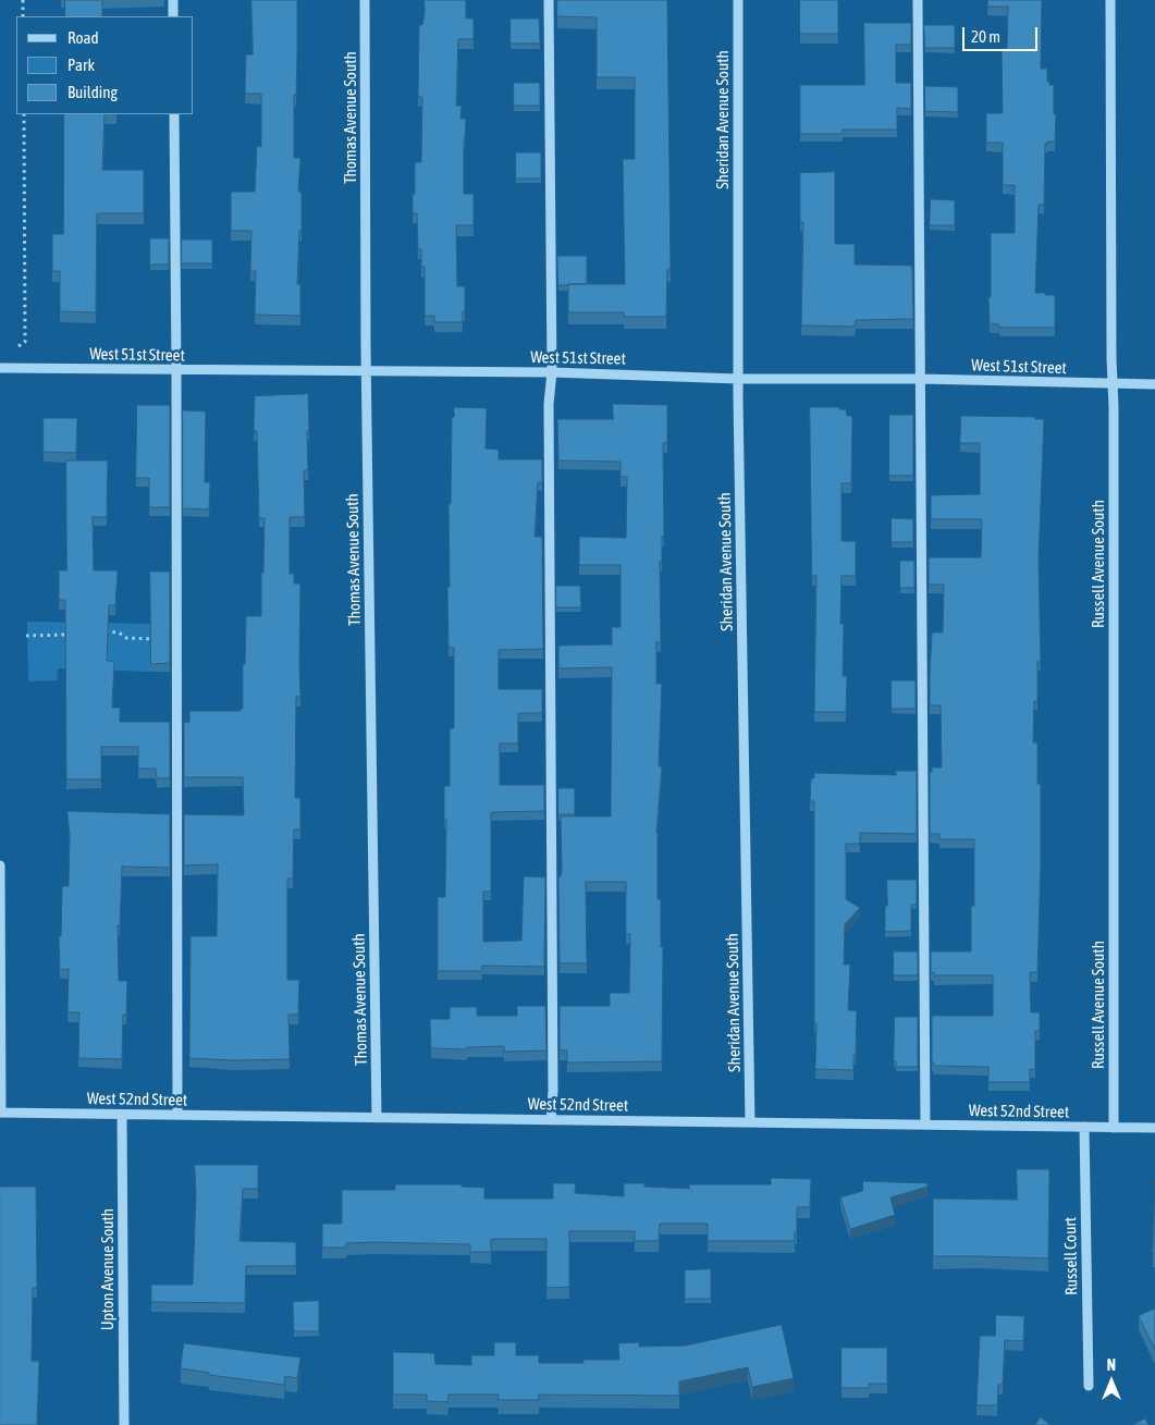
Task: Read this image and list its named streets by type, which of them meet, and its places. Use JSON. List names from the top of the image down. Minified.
{"streets":{"street":["Thomas Avenue South","Sheridan Avenue South","West 51st Street","Russell Avenue South","West 52nd Street","Russell Court","Upton Avenue South"]},"crossings":[["Thomas Avenue South","West 51st Street"],["Thomas Avenue South","West 52nd Street"],["Sheridan Avenue South","West 51st Street"],["Sheridan Avenue South","West 52nd Street"],["West 51st Street","Russell Avenue South"],["Russell Avenue South","West 52nd Street"],["West 52nd Street","Russell Court"],["West 52nd Street","Upton Avenue South"]],"legend":["Road","Park","Building"],"scale_bar":"20 m","north":"top"}
